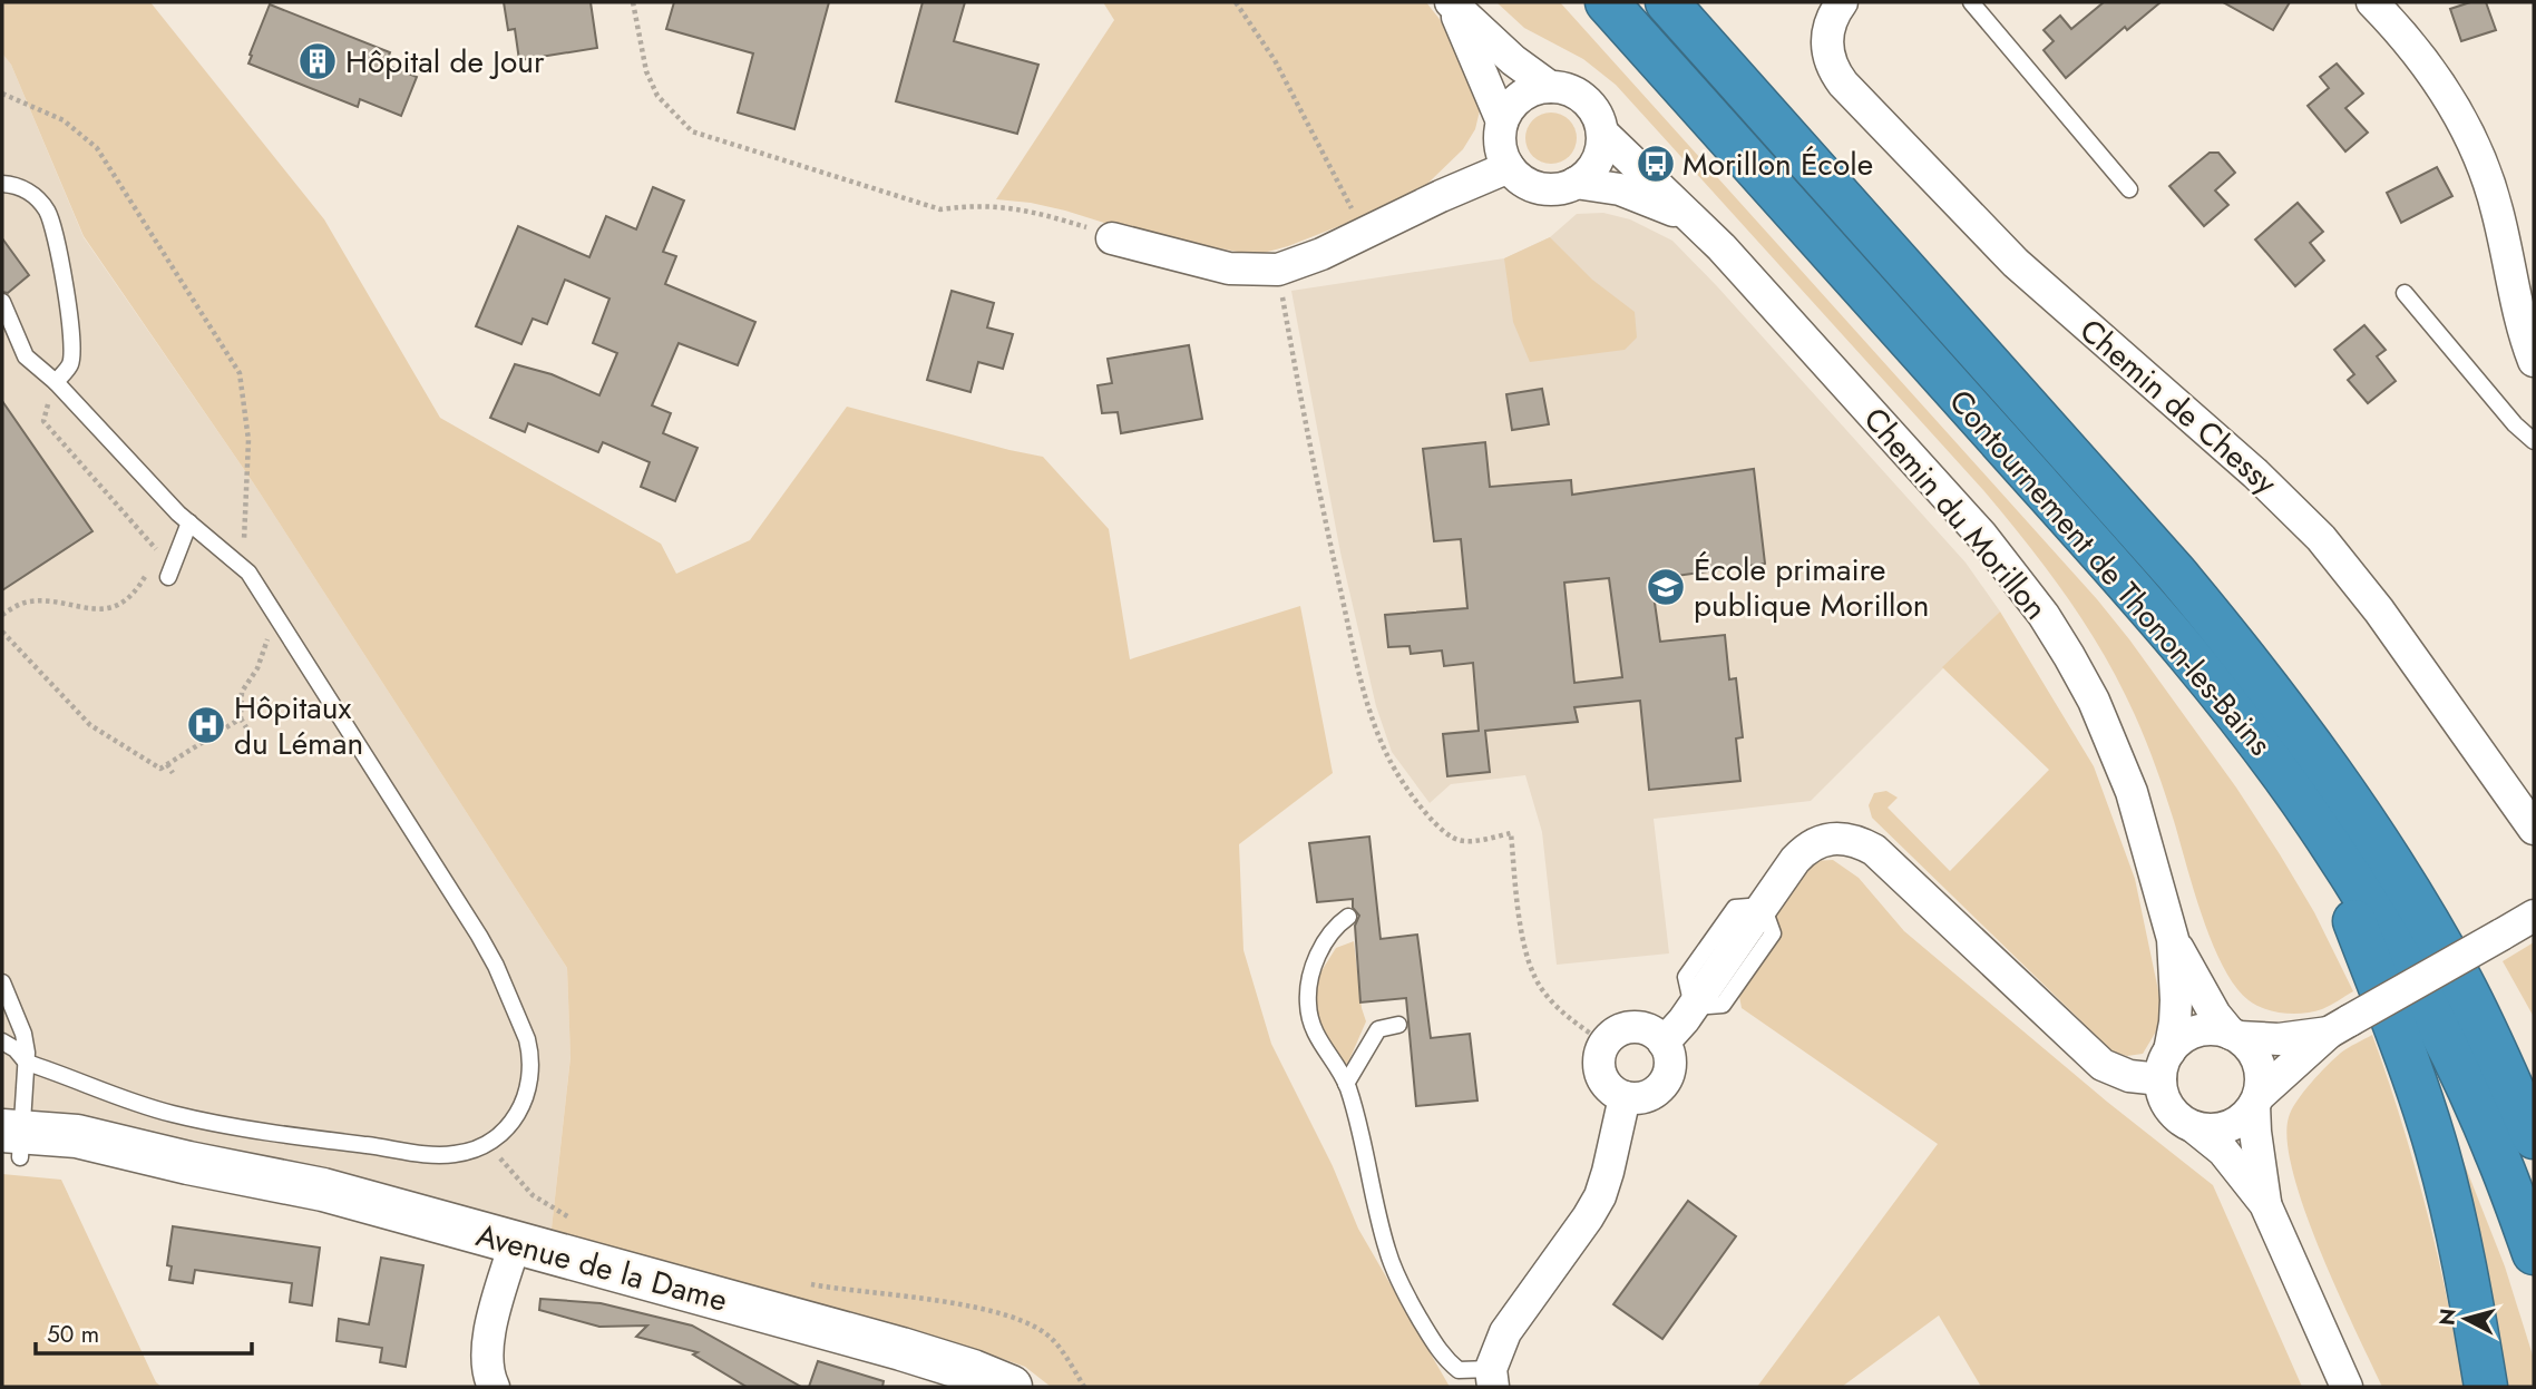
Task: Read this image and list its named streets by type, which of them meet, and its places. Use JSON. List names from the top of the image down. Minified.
{"streets":{"highway":["Contournement de Thonon-les-Bains"],"main road":["Avenue de la Dame"],"street":["Chemin de Chessy","Chemin du Morillon"]},"places":{"building":["Hôpital de Jour"],"bus stop":["Morillon École"],"school or university":["École primaire publique Morillon"],"hospital":["Hôpitaux du Léman"]},"scale_bar":"50 m","north":"left"}
